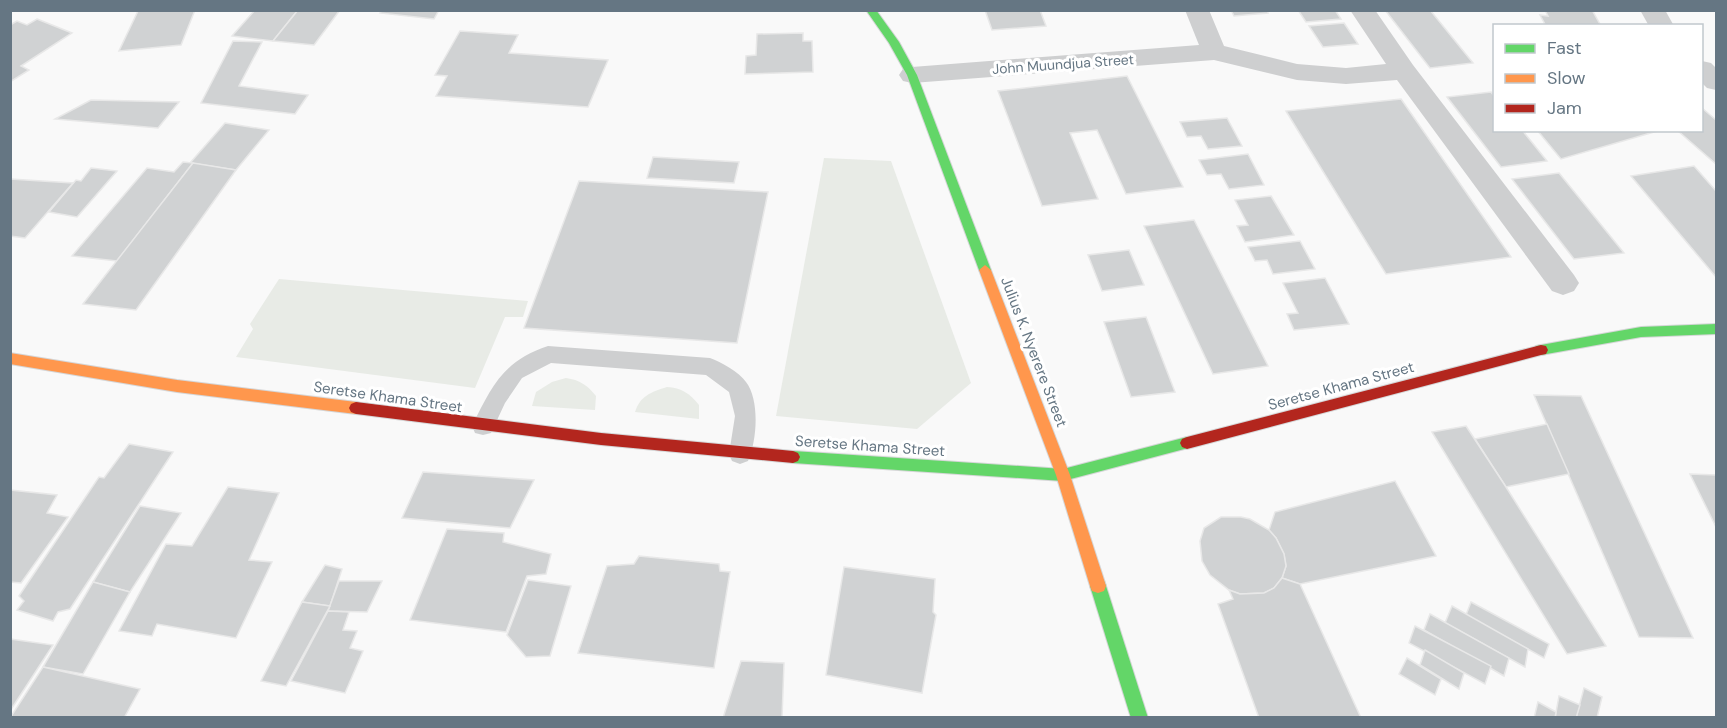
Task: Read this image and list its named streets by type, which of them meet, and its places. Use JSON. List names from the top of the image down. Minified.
{"streets":{"street":["John Muundjua Street","Julius K. Nyerere Street","Seretse Khama Street"]},"crossings":[["John Muundjua Street","Julius K. Nyerere Street"],["Julius K. Nyerere Street","Seretse Khama Street"]],"legend":["Fast","Slow","Jam"]}
